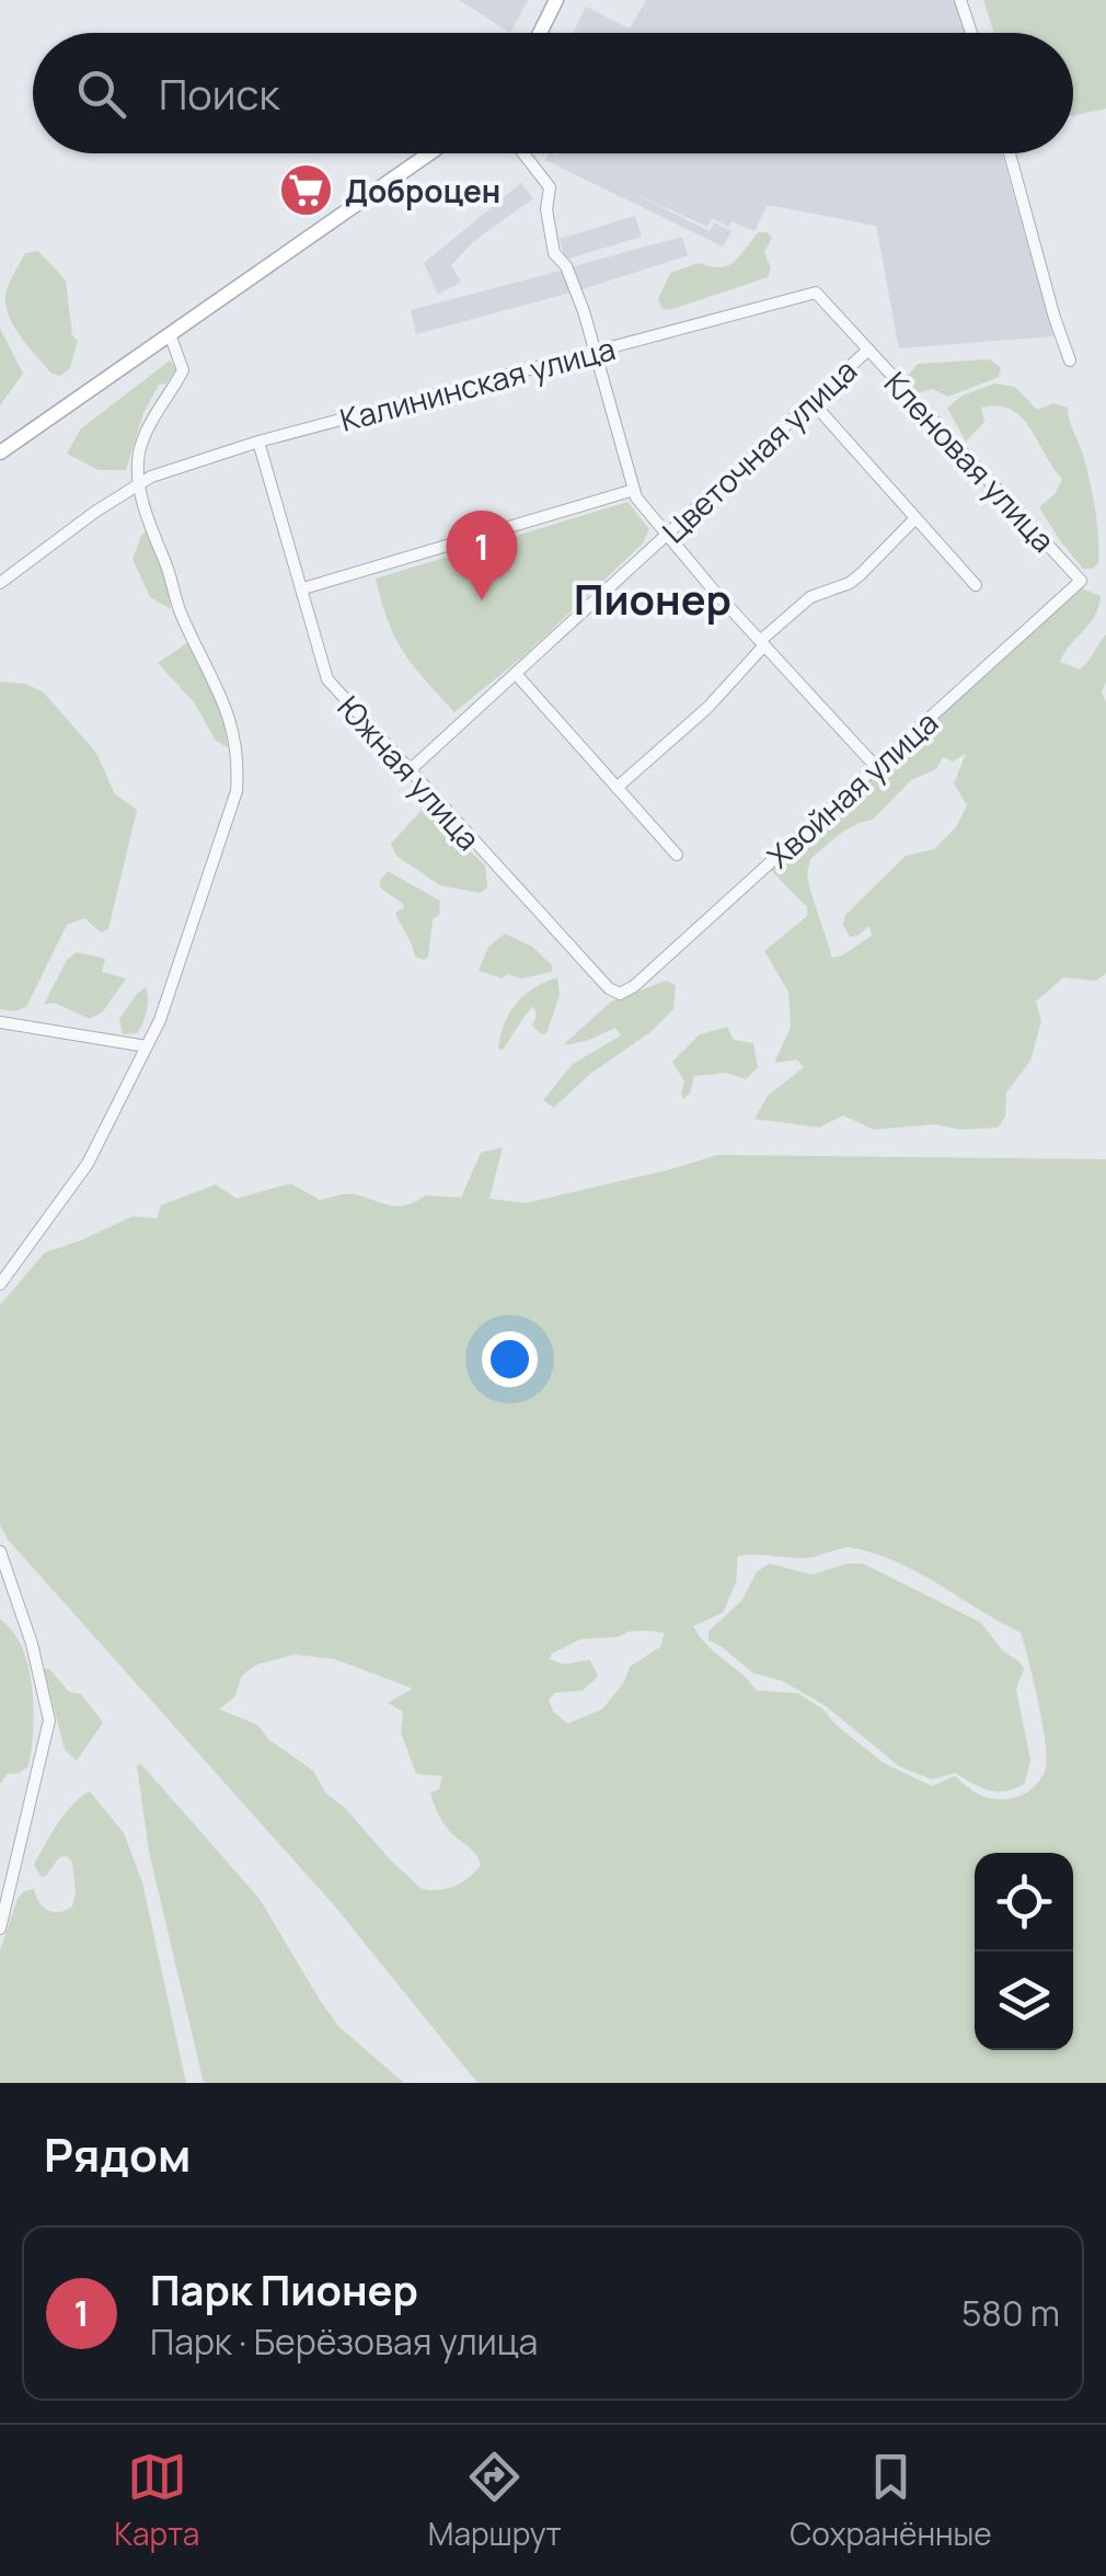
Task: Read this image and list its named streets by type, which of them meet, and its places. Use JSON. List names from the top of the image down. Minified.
{"streets":{"street":["Калининская улица","Цветочная улица","Кленовая улица","Южная улица","Хвойная улица"]},"crossings":[["Калининская улица","Кленовая улица"],["Калининская улица","Южная улица"],["Цветочная улица","Кленовая улица"],["Цветочная улица","Южная улица"],["Кленовая улица","Хвойная улица"],["Южная улица","Хвойная улица"]],"districts":["Пионер"],"places":{"supermarket":["Доброцен"]},"page":{"search":"Поиск","pins":"1","heading":"Рядом","list":[{"mark":"1","name":"Парк Пионер","note":"Парк · Берёзовая улица","value":"580 m"}],"nav":["Карта","Маршрут","Сохранённые"]}}
